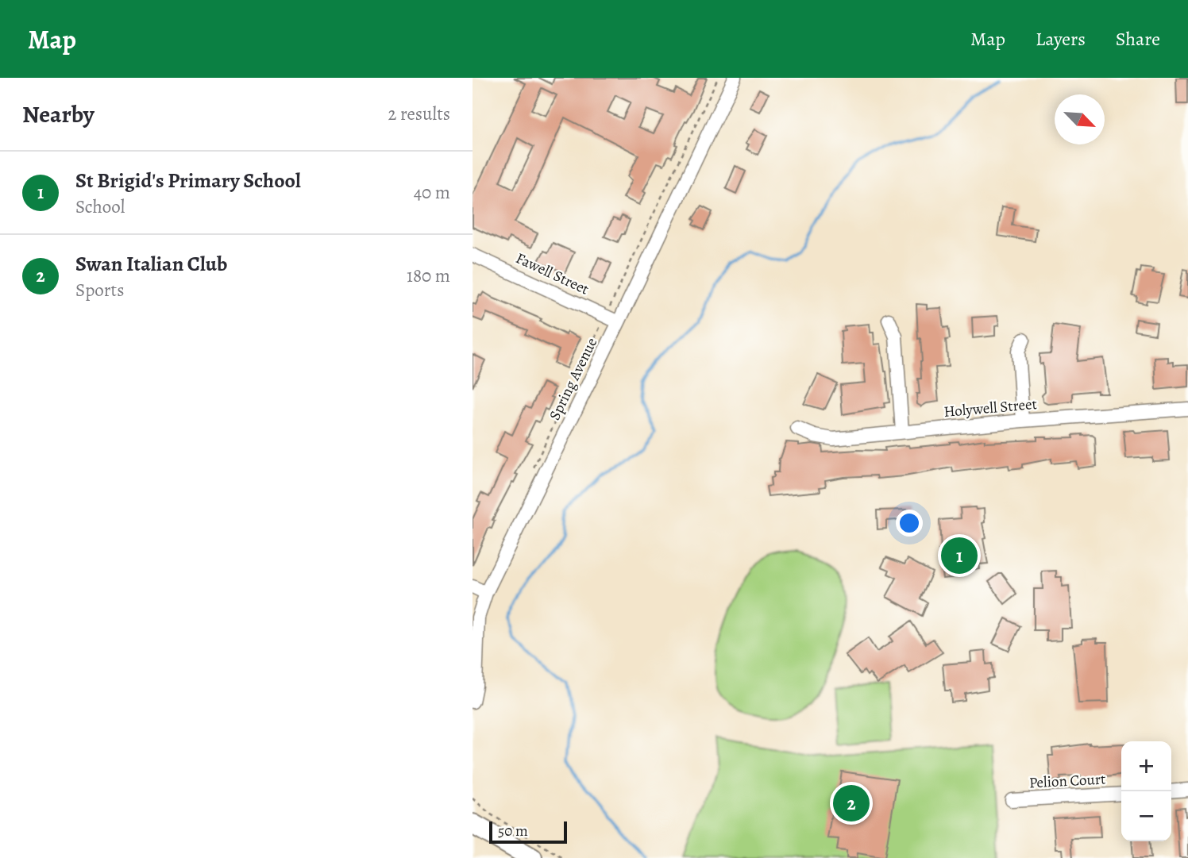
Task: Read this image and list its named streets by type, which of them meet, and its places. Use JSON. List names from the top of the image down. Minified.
{"streets":{"street":["Fawell Street","Spring Avenue","Holywell Street","Pelion Court"]},"crossings":[["Fawell Street","Spring Avenue"]],"scale_bar":"50 m","north":"bottom right","page":{"header":"Map","nav":["Map","Layers","Share"],"heading":["Nearby","2 results"],"list":[{"mark":"1","name":"St Brigid's Primary School","note":"School","value":"40 m"},{"mark":"2","name":"Swan Italian Club","note":"Sports","value":"180 m"}],"pins":["1","2"],"map_buttons":["+","−"],"scale":"50 m"}}
